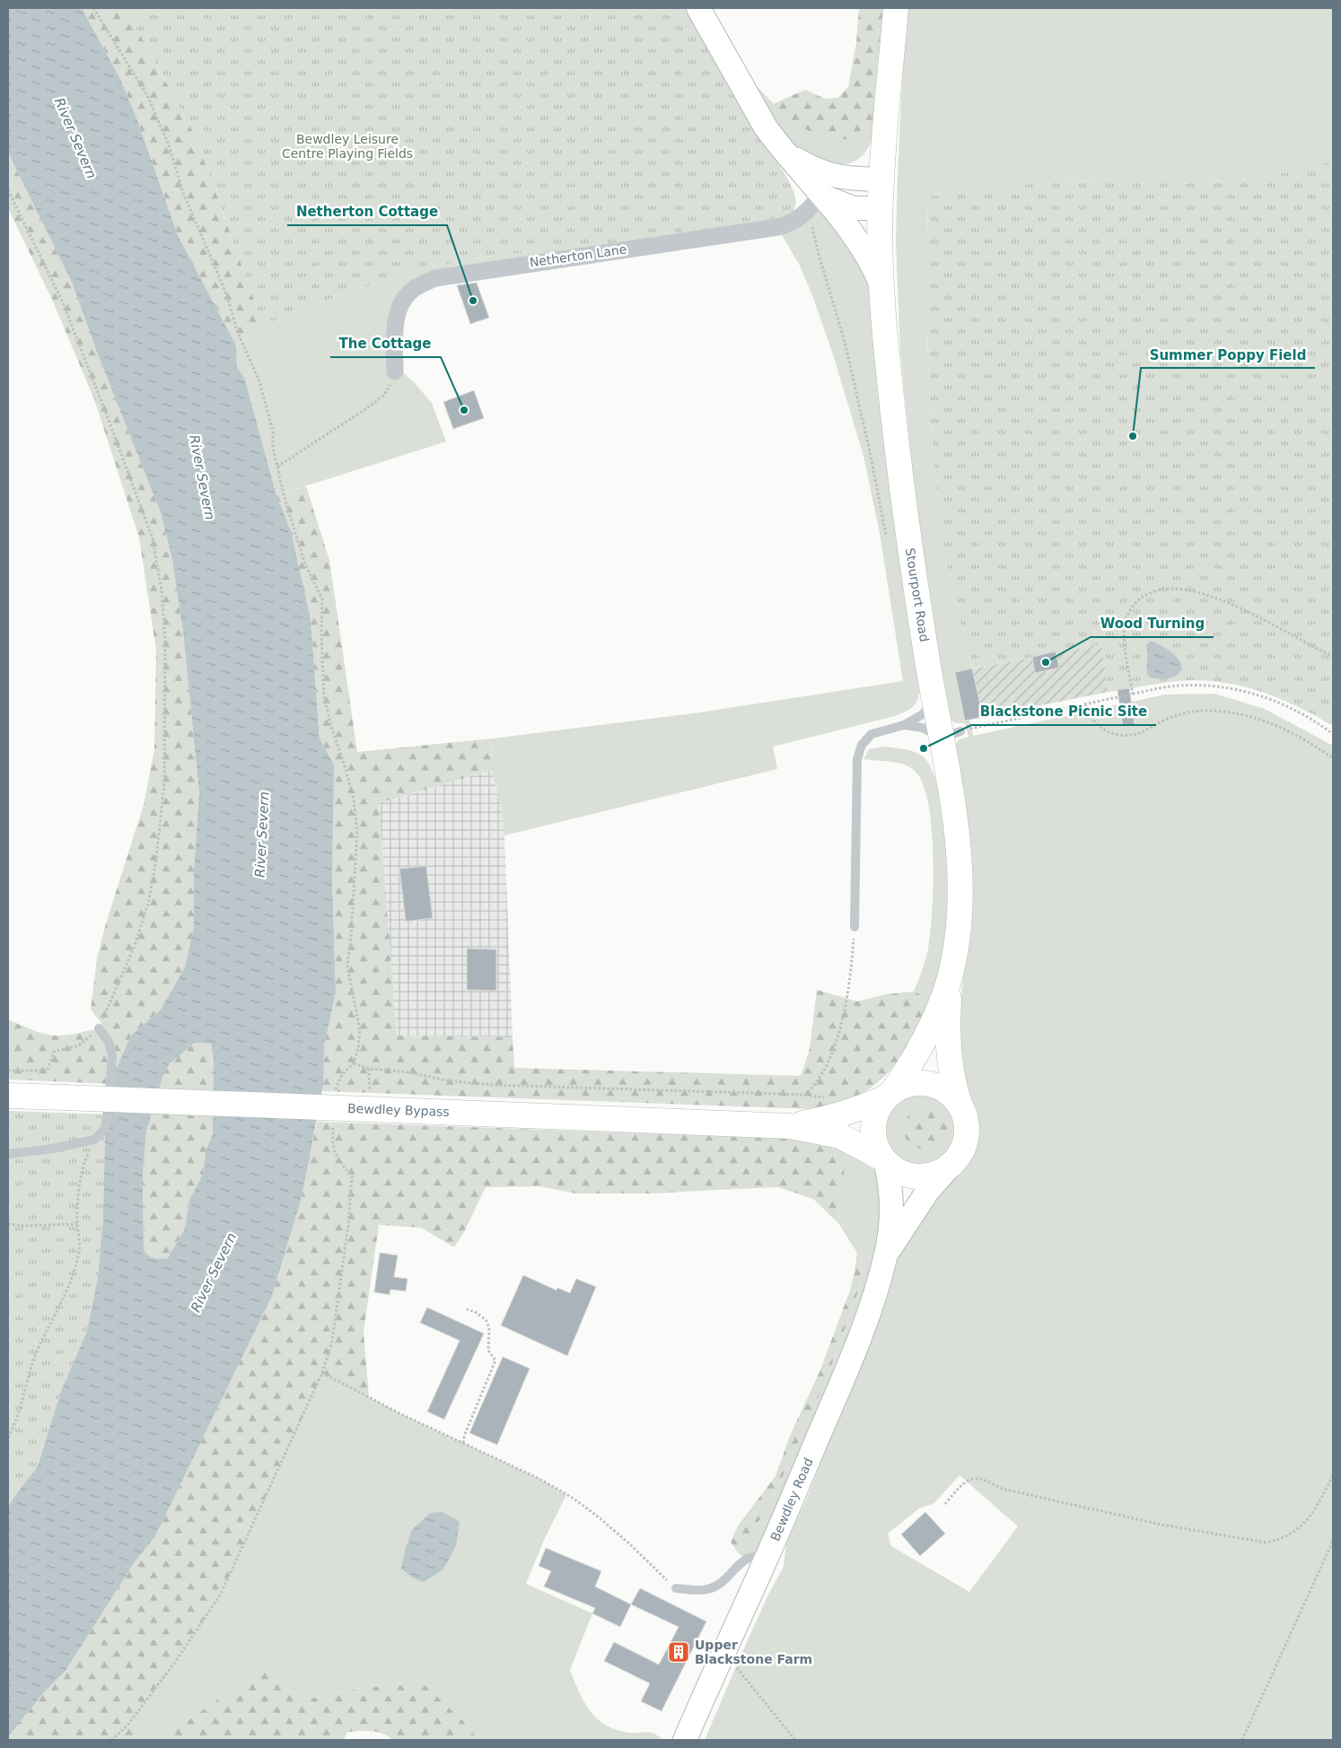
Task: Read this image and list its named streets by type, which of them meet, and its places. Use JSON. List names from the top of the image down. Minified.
{"streets":{"highway":["Stourport Road","Bewdley Bypass"],"main road":["Bewdley Road"],"street":["Netherton Lane"]},"crossings":[["Stourport Road","Bewdley Bypass"],["Stourport Road","Bewdley Road"],["Bewdley Bypass","Bewdley Road"]],"water":["River Severn"],"parks":["Bewdley Leisure Centre Playing Fields"],"places":{"other":["Netherton Cottage","The Cottage","Summer Poppy Field","Wood Turning","Blackstone Picnic Site"],"building":["Upper Blackstone Farm"]}}
